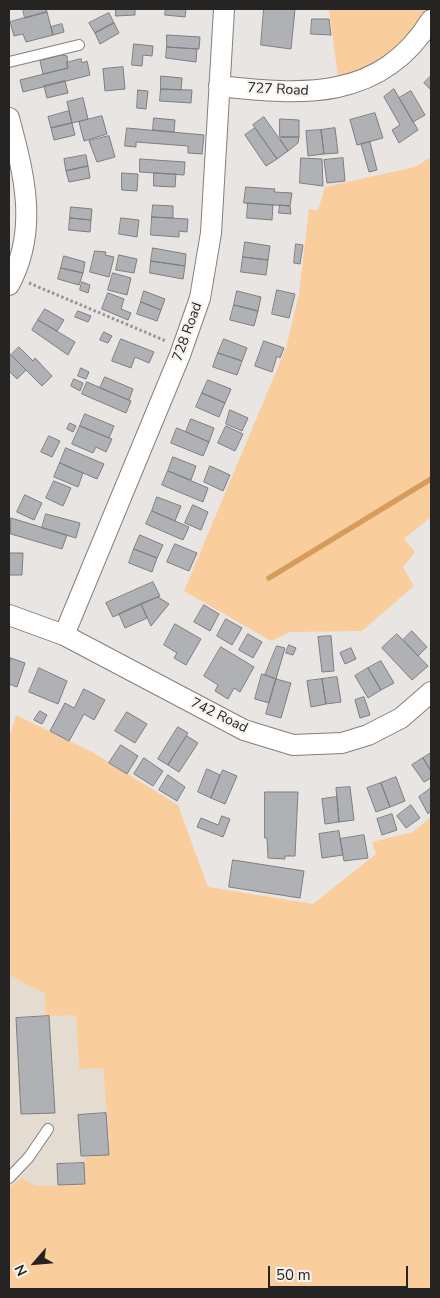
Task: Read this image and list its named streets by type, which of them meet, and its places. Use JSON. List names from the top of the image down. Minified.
{"streets":{"street":["727 Road","728 Road","742 Road"]},"crossings":[["727 Road","728 Road"],["728 Road","742 Road"]],"scale_bar":"50 m","north":"bottom left"}
